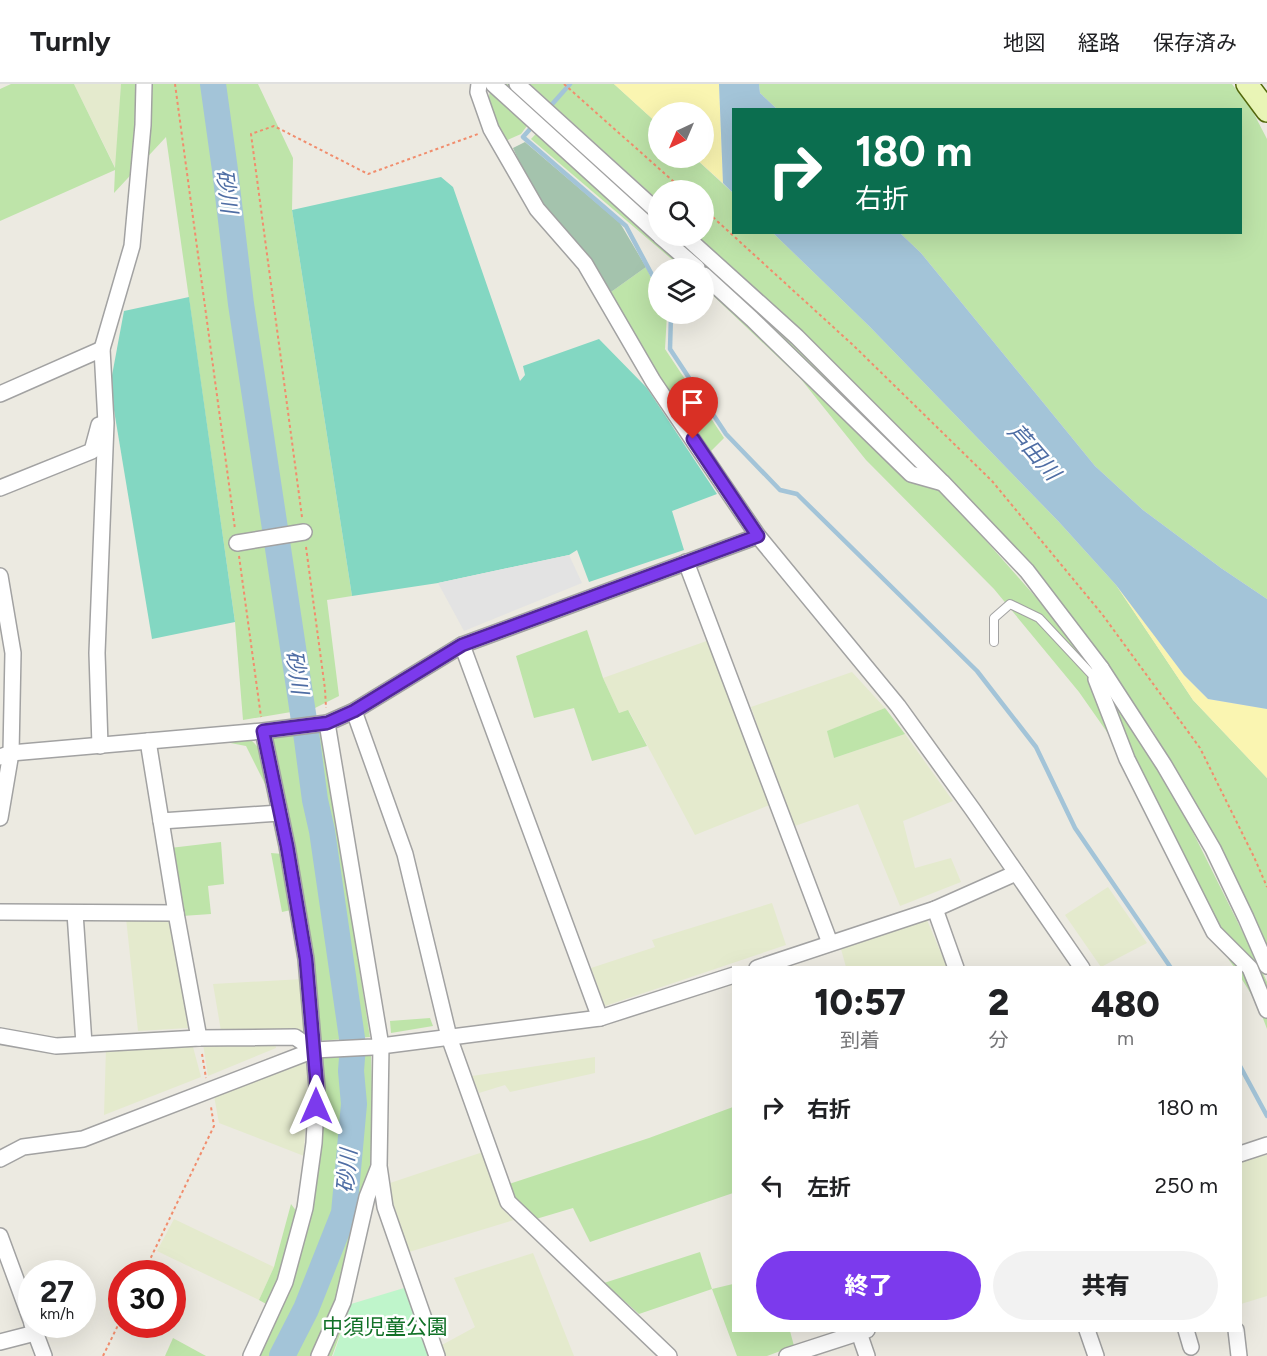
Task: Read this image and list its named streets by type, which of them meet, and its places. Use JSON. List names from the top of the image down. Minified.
{"water":["砂川","芦田川"],"parks":["中須児童公園"],"north":"bottom left","page":{"header":"Turnly","nav":["地図","経路","保存済み"],"turn":["180 m","右折"],"eta":["10:57","到着","2","分","480","m"],"list":[{"name":"右折","value":"180 m"},{"name":"左折","value":"250 m"}],"buttons":["終了","共有"],"speed":"27 km/h","limit":"30"}}
